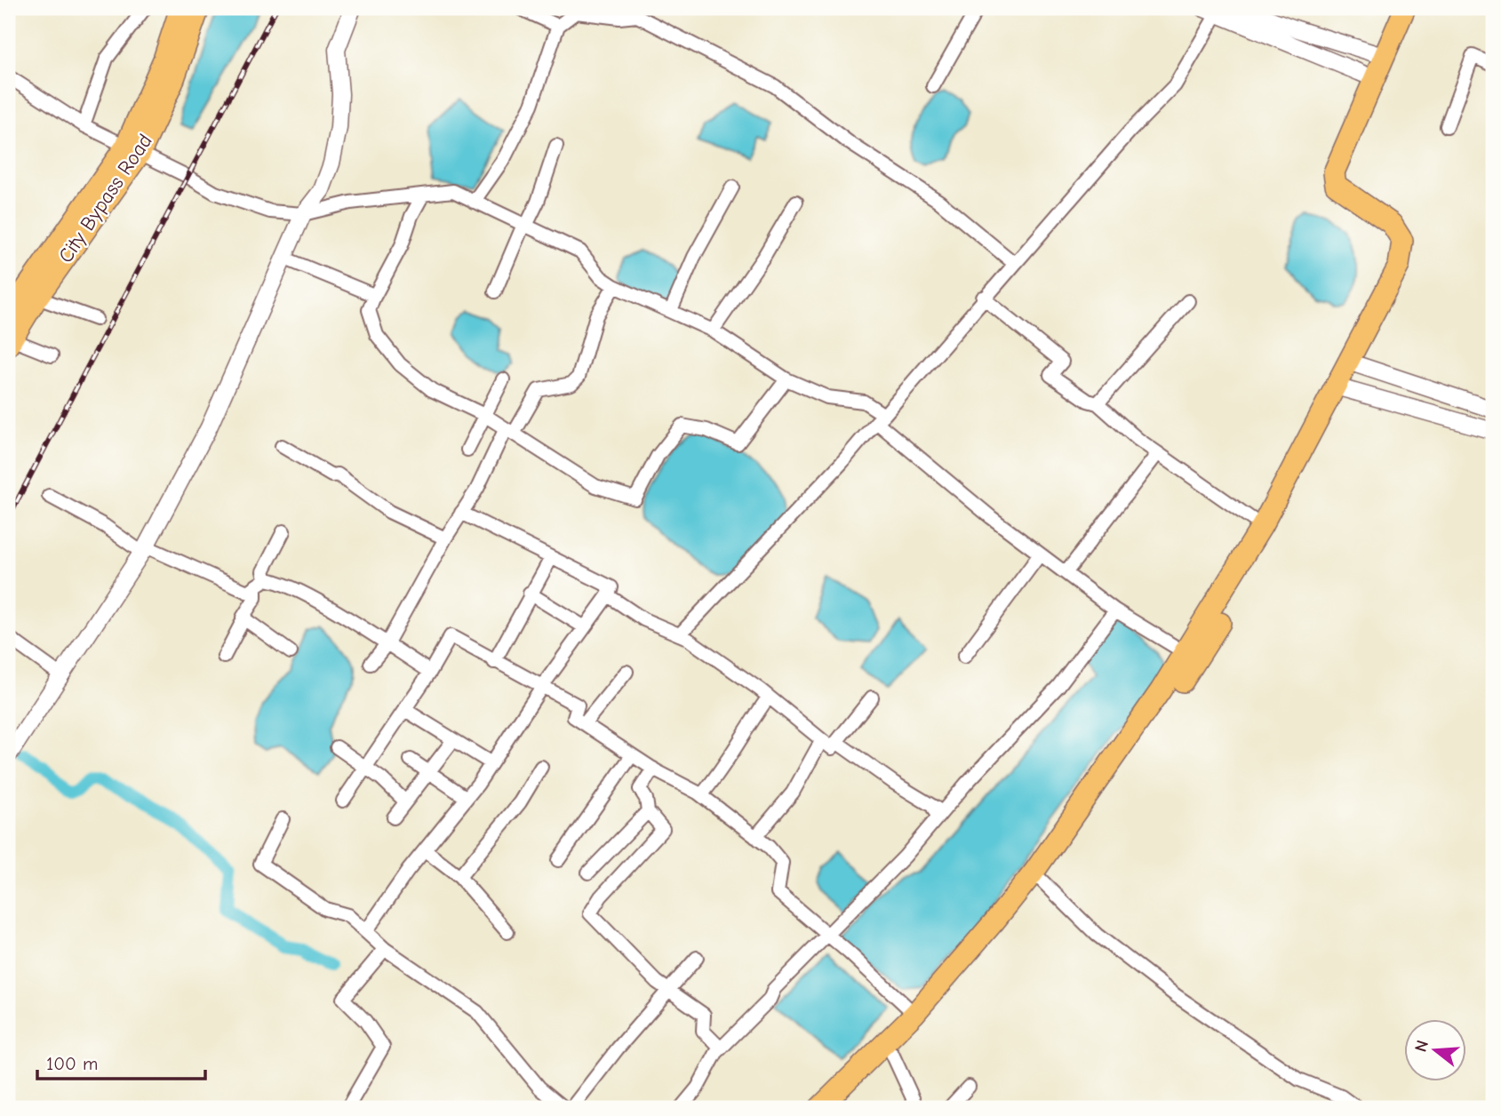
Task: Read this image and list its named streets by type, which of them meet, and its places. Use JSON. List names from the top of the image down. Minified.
{"streets":{"main road":["City Bypass Road"]},"scale_bar":"100 m","north":"left"}
